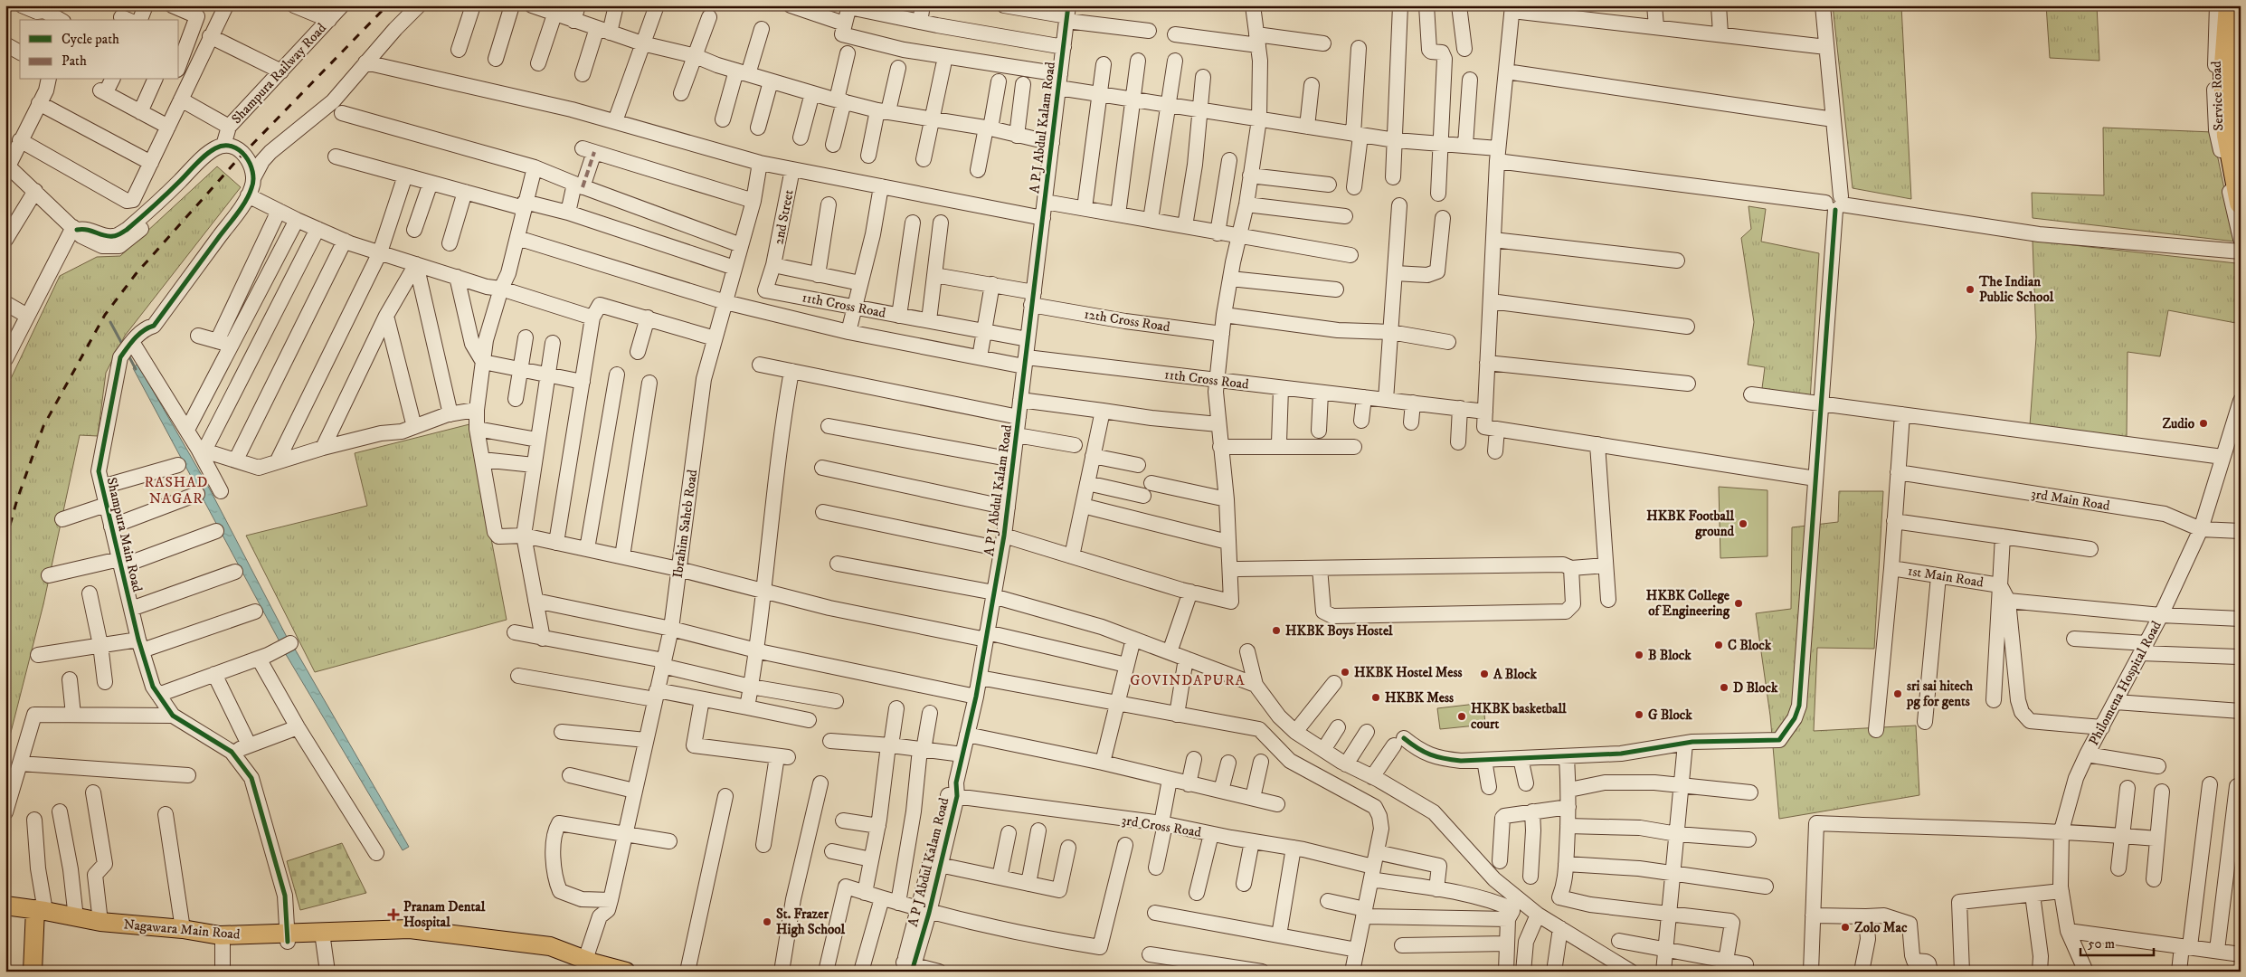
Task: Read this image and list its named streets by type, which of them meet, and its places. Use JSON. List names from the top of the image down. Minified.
{"streets":{"main road":["Nagawara Main Road"],"street":["Shampura Railway Road","Service Road","A P J Abdul Kalam Road","2nd Street","11th Cross Road","12th Cross Road","3rd Main Road","Ibrahim Saheb Road","Shampura Main Road","1st Main Road","Philomena Hospital Road","3rd Cross Road"]},"crossings":[["A P J Abdul Kalam Road","11th Cross Road"],["A P J Abdul Kalam Road","12th Cross Road"],["A P J Abdul Kalam Road","3rd Cross Road"],["2nd Street","11th Cross Road"],["11th Cross Road","Ibrahim Saheb Road"],["3rd Main Road","Philomena Hospital Road"],["Shampura Main Road","Nagawara Main Road"]],"districts":["RASHAD NAGAR","GOVINDAPURA"],"places":{"other":["The Indian Public School","Zudio","HKBK Football ground","HKBK College of Engineering","HKBK Boys Hostel","C Block","B Block","HKBK Hostel Mess","A Block","D Block","sri sai hitech pg for gents","HKBK Mess","G Block","HKBK basketball court","St. Frazer High School","Zolo Mac"],"health":["Pranam Dental Hospital"]},"legend":["Cycle path","Path"],"scale_bar":"50 m"}
